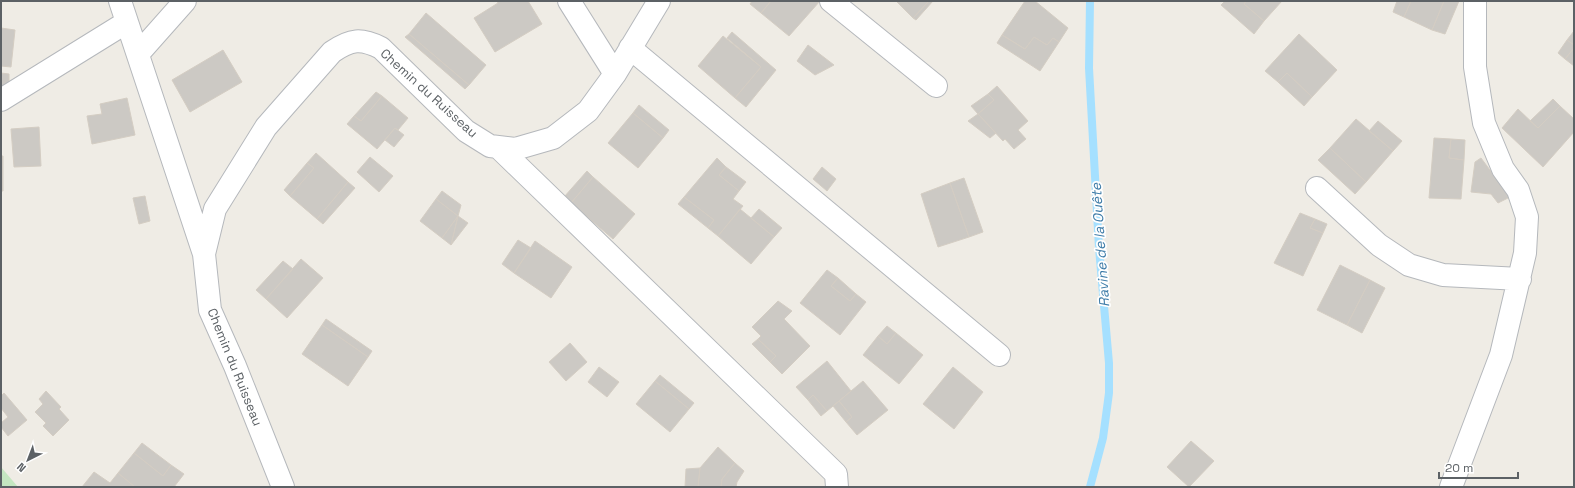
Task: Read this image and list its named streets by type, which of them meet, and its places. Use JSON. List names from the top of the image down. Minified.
{"streets":{"street":["Chemin du Ruisseau"]},"water":["Ravine de la Ouête"],"scale_bar":"20 m","north":"bottom left"}
